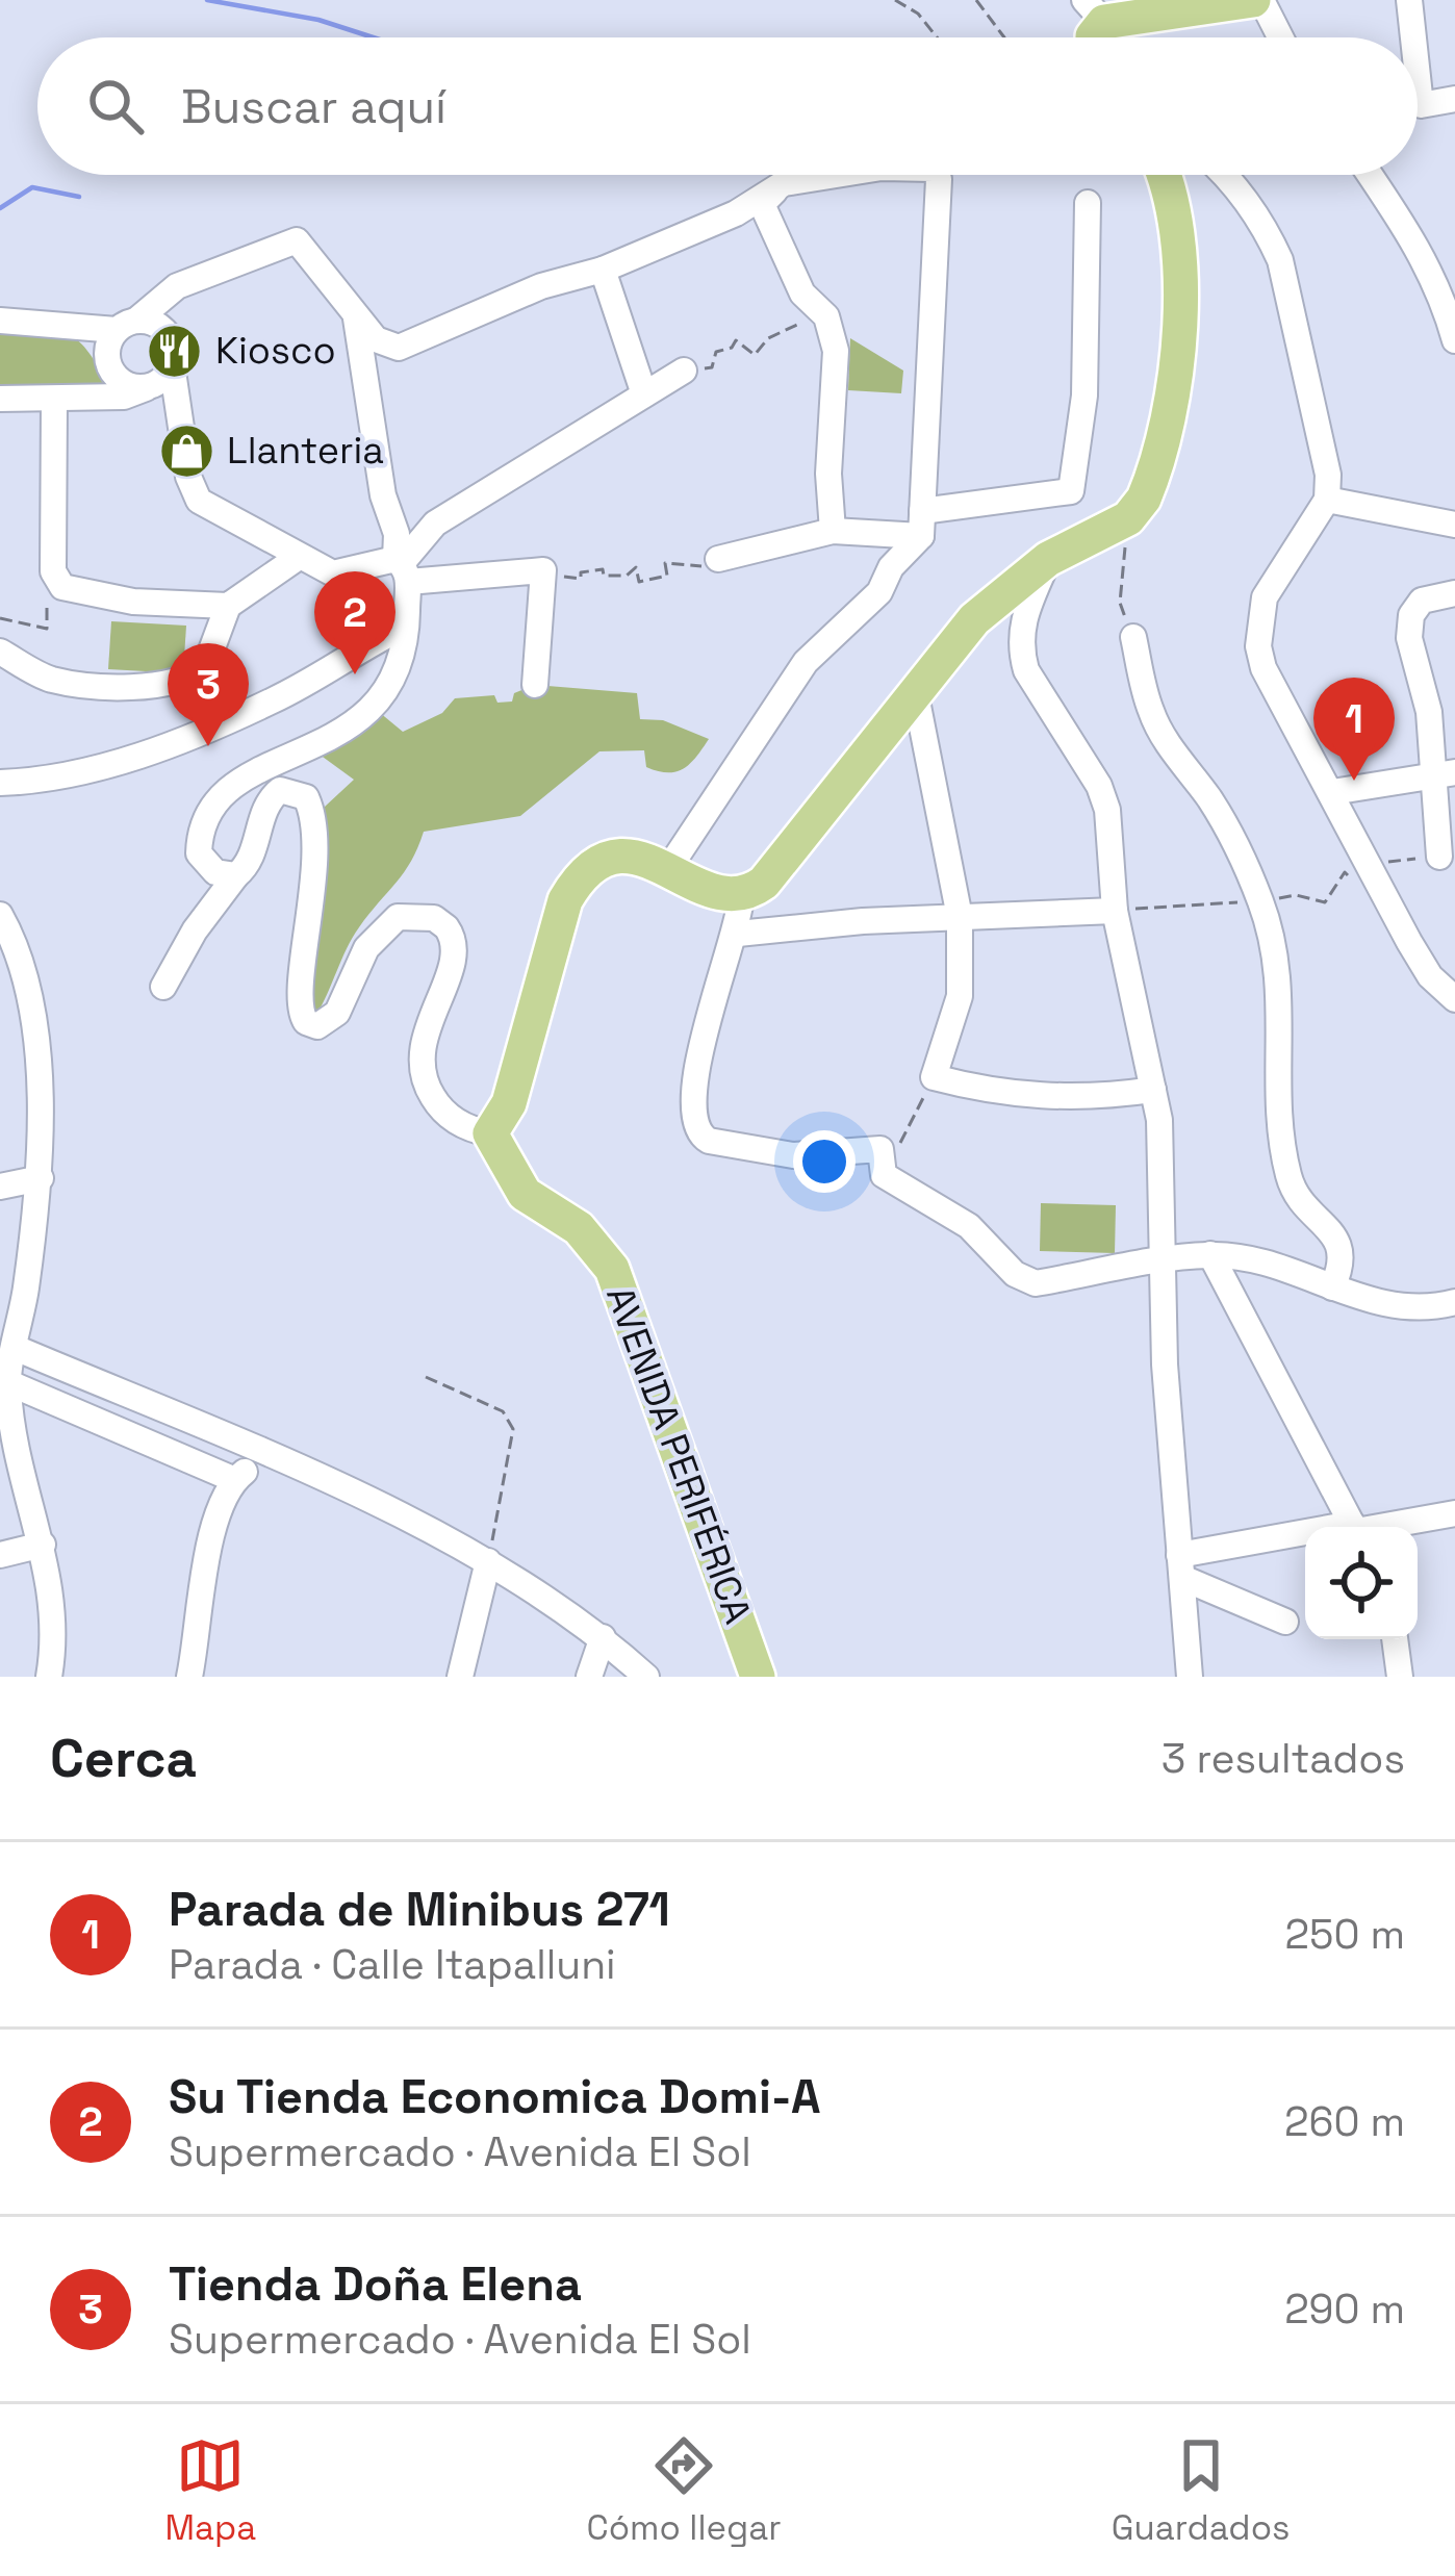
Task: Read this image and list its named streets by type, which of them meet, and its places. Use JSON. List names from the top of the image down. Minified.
{"streets":{"main road":["AVENIDA PERIFÉRICA"]},"places":{"restaurant":["Kiosco"],"shop":["Llanteria"]},"page":{"search":"Buscar aquí","pins":["2","3","1"],"heading":["Cerca","3 resultados"],"list":[{"mark":"1","name":"Parada de Minibus 271","note":"Parada · Calle Itapalluni","value":"250 m"},{"mark":"2","name":"Su Tienda Economica Domi-A","note":"Supermercado · Avenida El Sol","value":"260 m"},{"mark":"3","name":"Tienda Doña Elena","note":"Supermercado · Avenida El Sol","value":"290 m"}],"nav":["Mapa","Cómo llegar","Guardados"]}}
